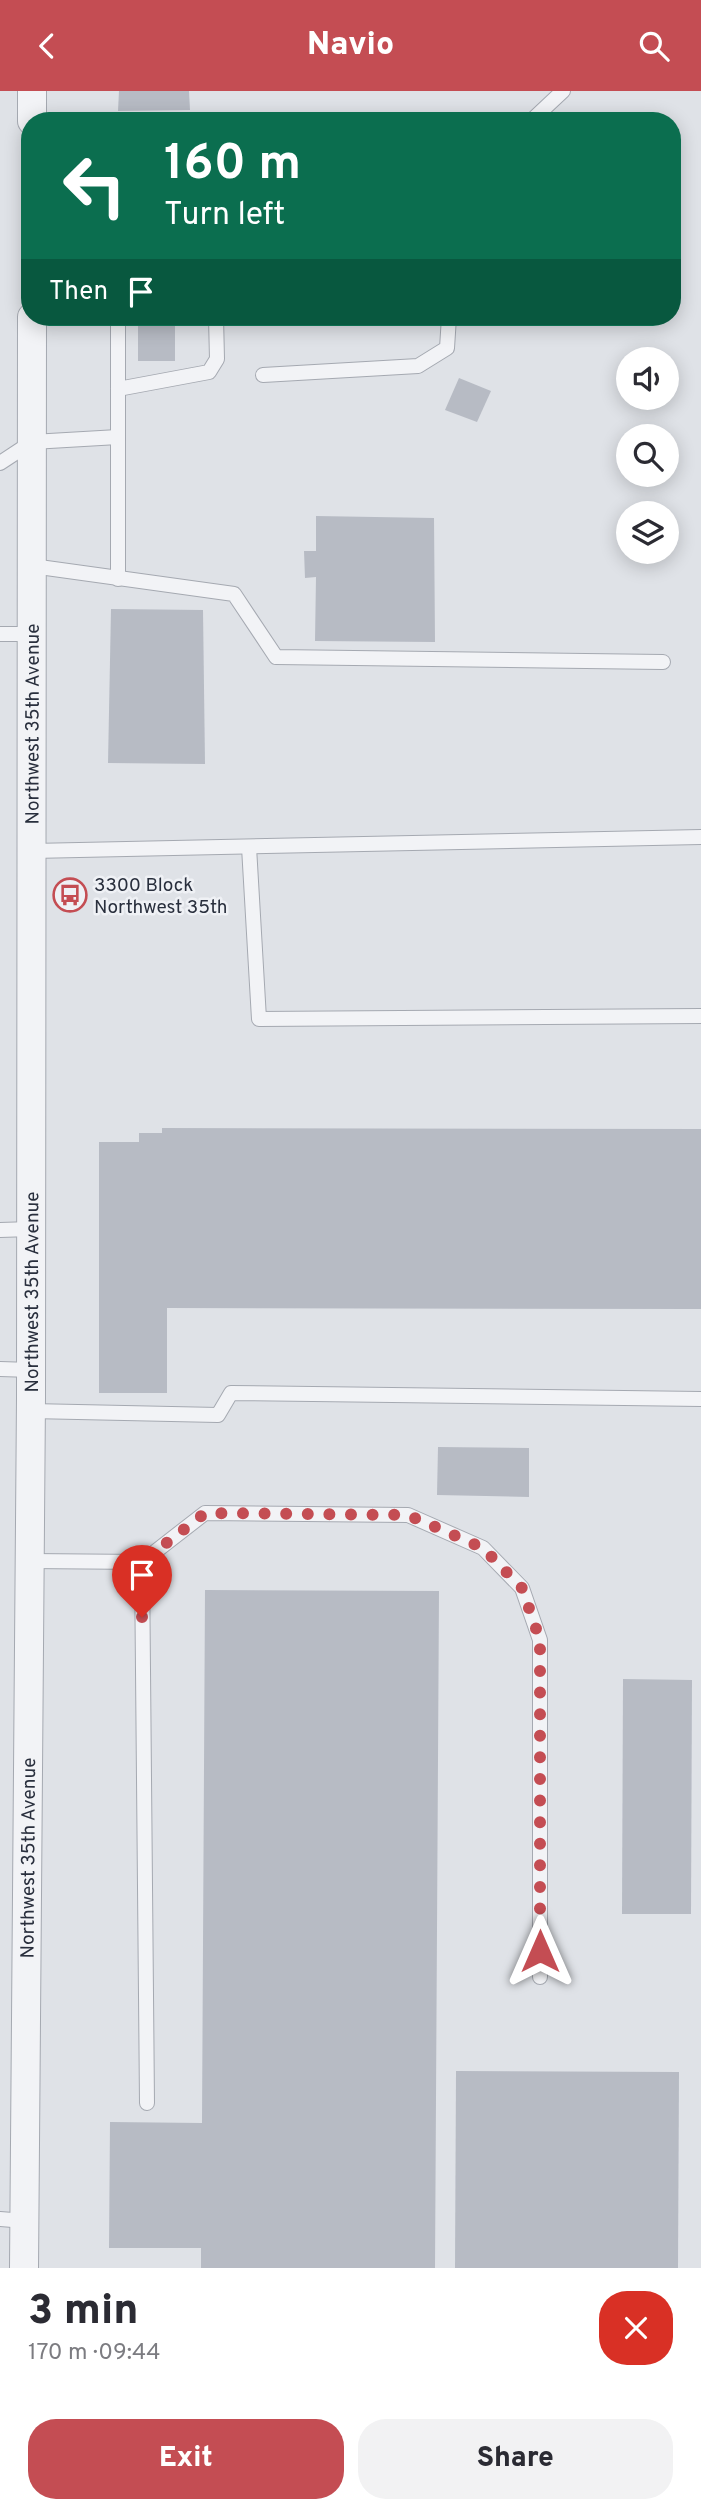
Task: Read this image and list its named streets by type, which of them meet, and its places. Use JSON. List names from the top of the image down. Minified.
{"streets":{"street":["Northwest 35th Avenue"]},"places":{"bus stop":["3300 Block Northwest 35th"]},"page":{"header":"Navio","turn":["160 m","Turn left"],"then":"Then","heading":["3 min","170 m · 09:44"],"buttons":["Exit","Share"]}}
